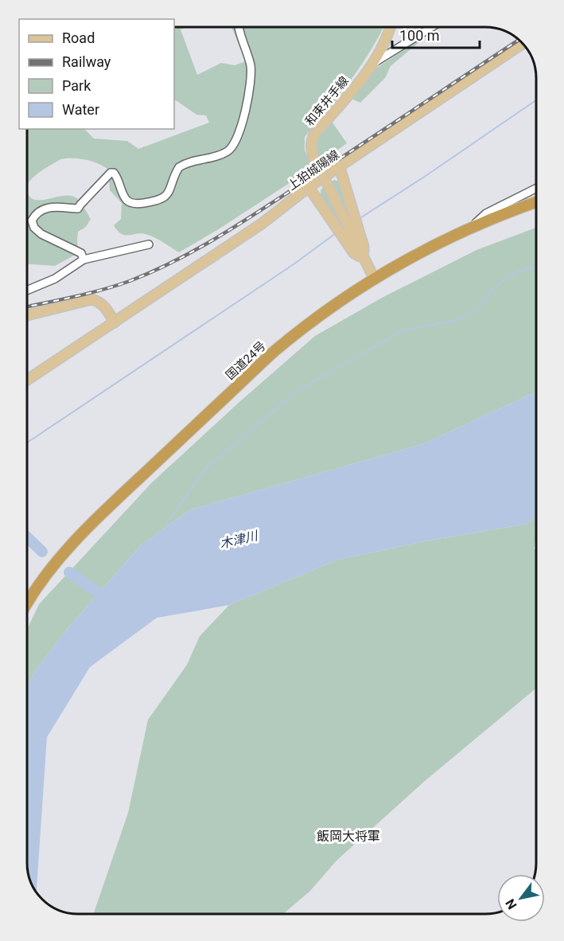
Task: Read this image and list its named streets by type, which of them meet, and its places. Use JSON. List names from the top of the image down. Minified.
{"streets":{"highway":["国道24号"],"main road":["和束井手線","上狛城陽線"]},"crossings":[["和束井手線","国道24号"]],"districts":["飯岡大将軍"],"water":["木津川"],"legend":["Road","Railway","Park","Water"],"scale_bar":"100 m","north":"bottom left"}
